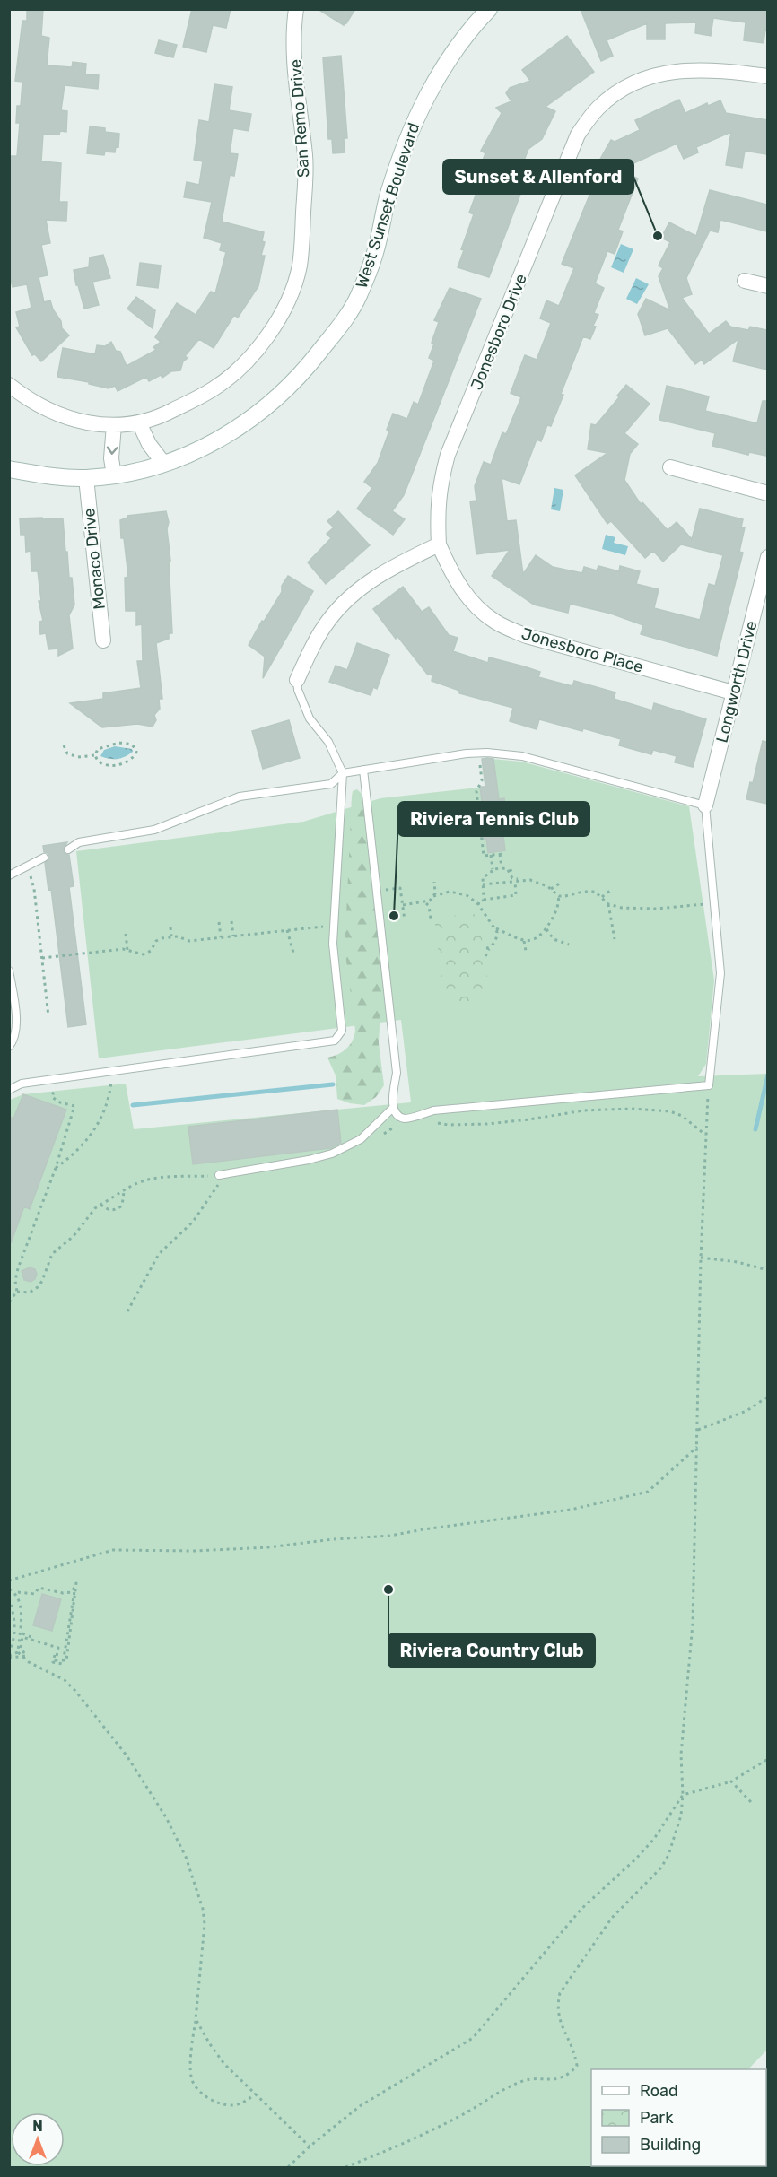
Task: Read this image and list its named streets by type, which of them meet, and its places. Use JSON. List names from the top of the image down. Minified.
{"streets":{"main road":["West Sunset Boulevard"],"street":["San Remo Drive","Jonesboro Drive","Monaco Drive","Jonesboro Place","Longworth Drive"]},"crossings":[["West Sunset Boulevard","Monaco Drive"],["Jonesboro Drive","Jonesboro Place"],["Jonesboro Place","Longworth Drive"]],"places":["Sunset & Allenford","Riviera Tennis Club","Riviera Country Club"],"legend":["Road","Park","Building"],"north":"top"}
